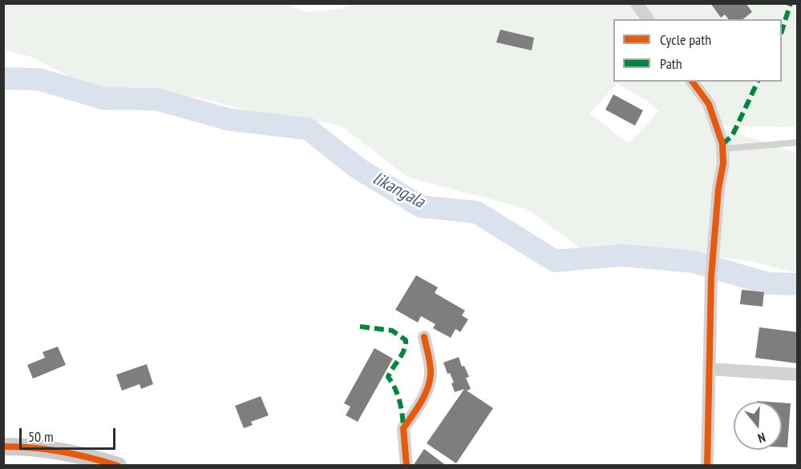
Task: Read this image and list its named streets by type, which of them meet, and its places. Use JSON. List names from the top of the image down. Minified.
{"water":["likangala"],"legend":["Cycle path","Path"],"scale_bar":"50 m","north":"bottom"}
